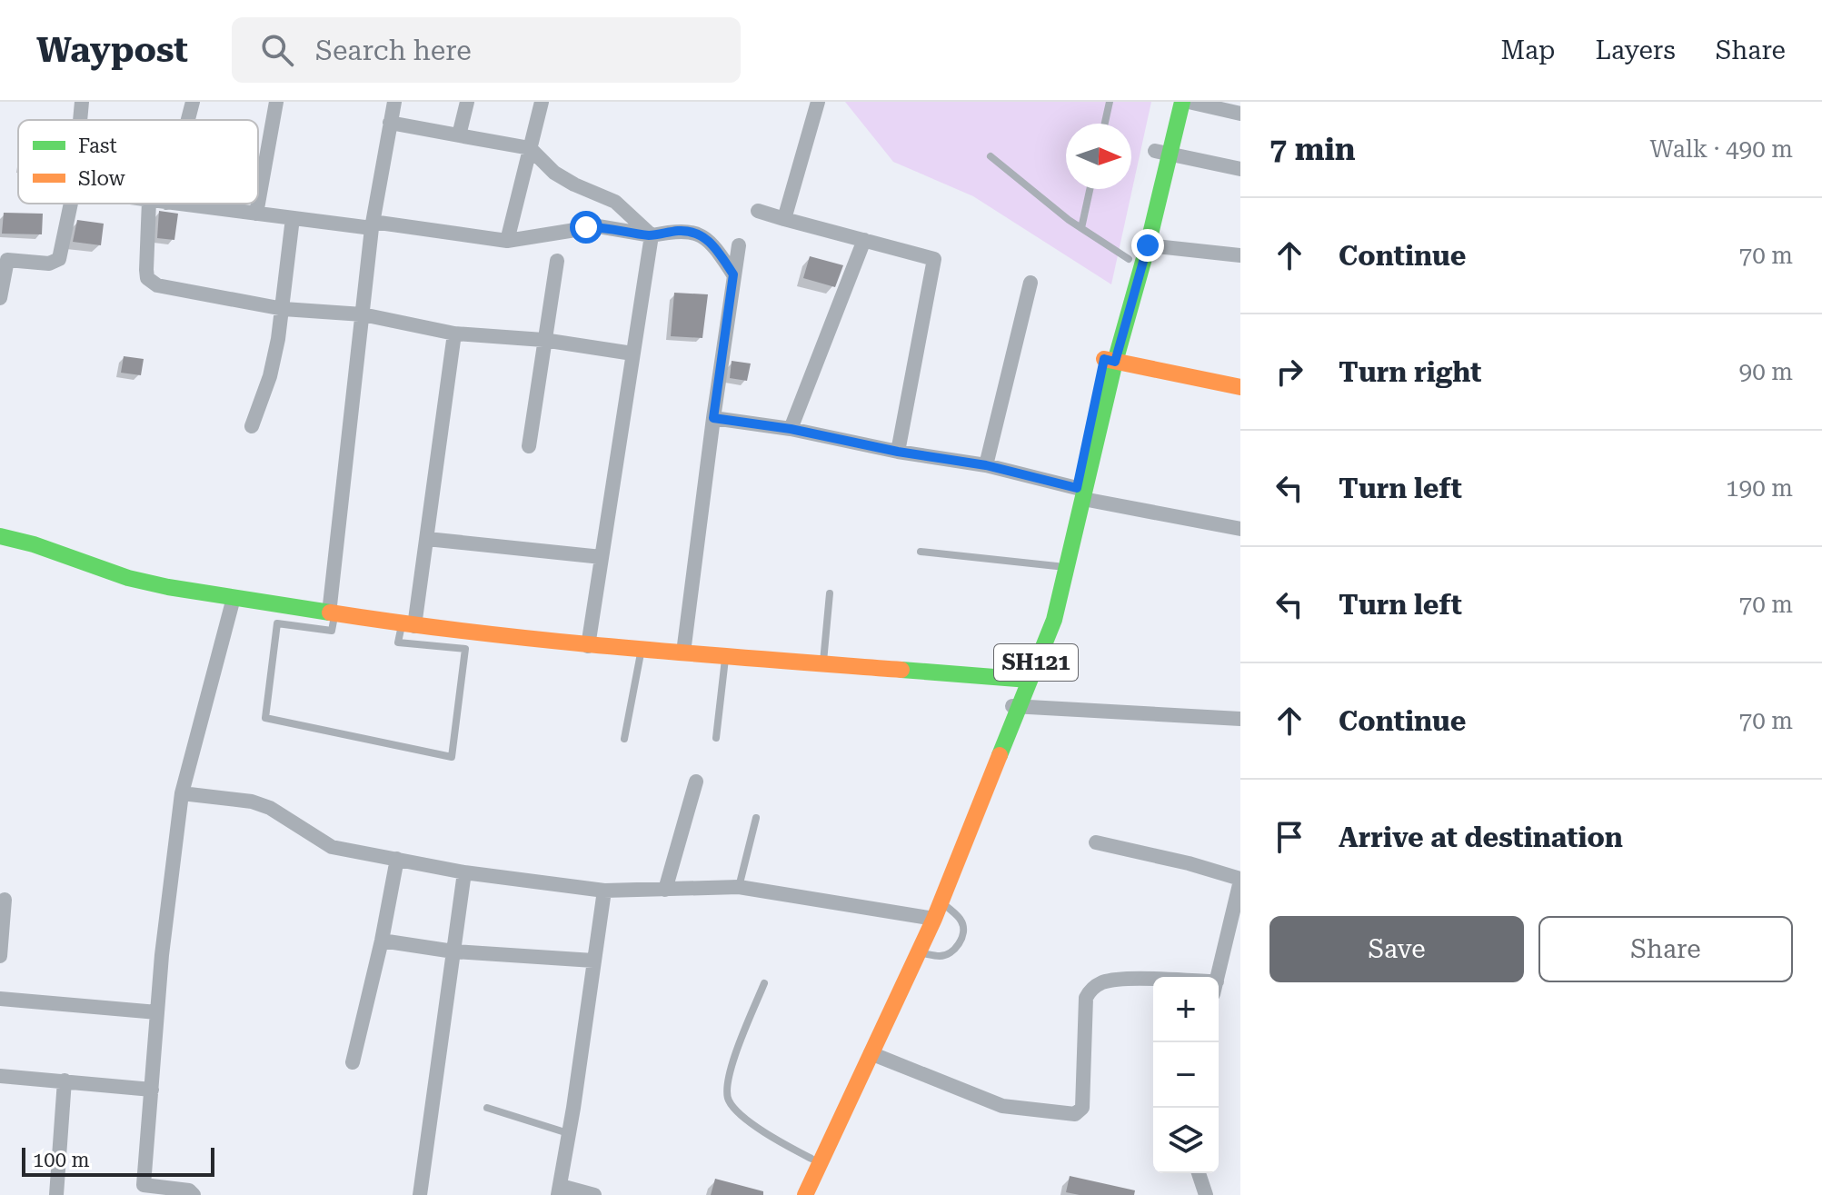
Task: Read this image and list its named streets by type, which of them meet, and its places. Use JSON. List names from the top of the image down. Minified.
{"streets":{"main road":["SH121"]},"legend":["Fast","Slow"],"scale_bar":"100 m","north":"right","page":{"header":"Waypost","search":"Search here","nav":["Map","Layers","Share"],"heading":["7 min","Walk · 490 m"],"list":[["Continue","70 m"],["Turn right","90 m"],["Turn left","190 m"],["Turn left","70 m"],["Continue","70 m"],"Arrive at destination"],"buttons":["Save","Share"],"map_buttons":["+","−"],"scale":"100 m"}}
